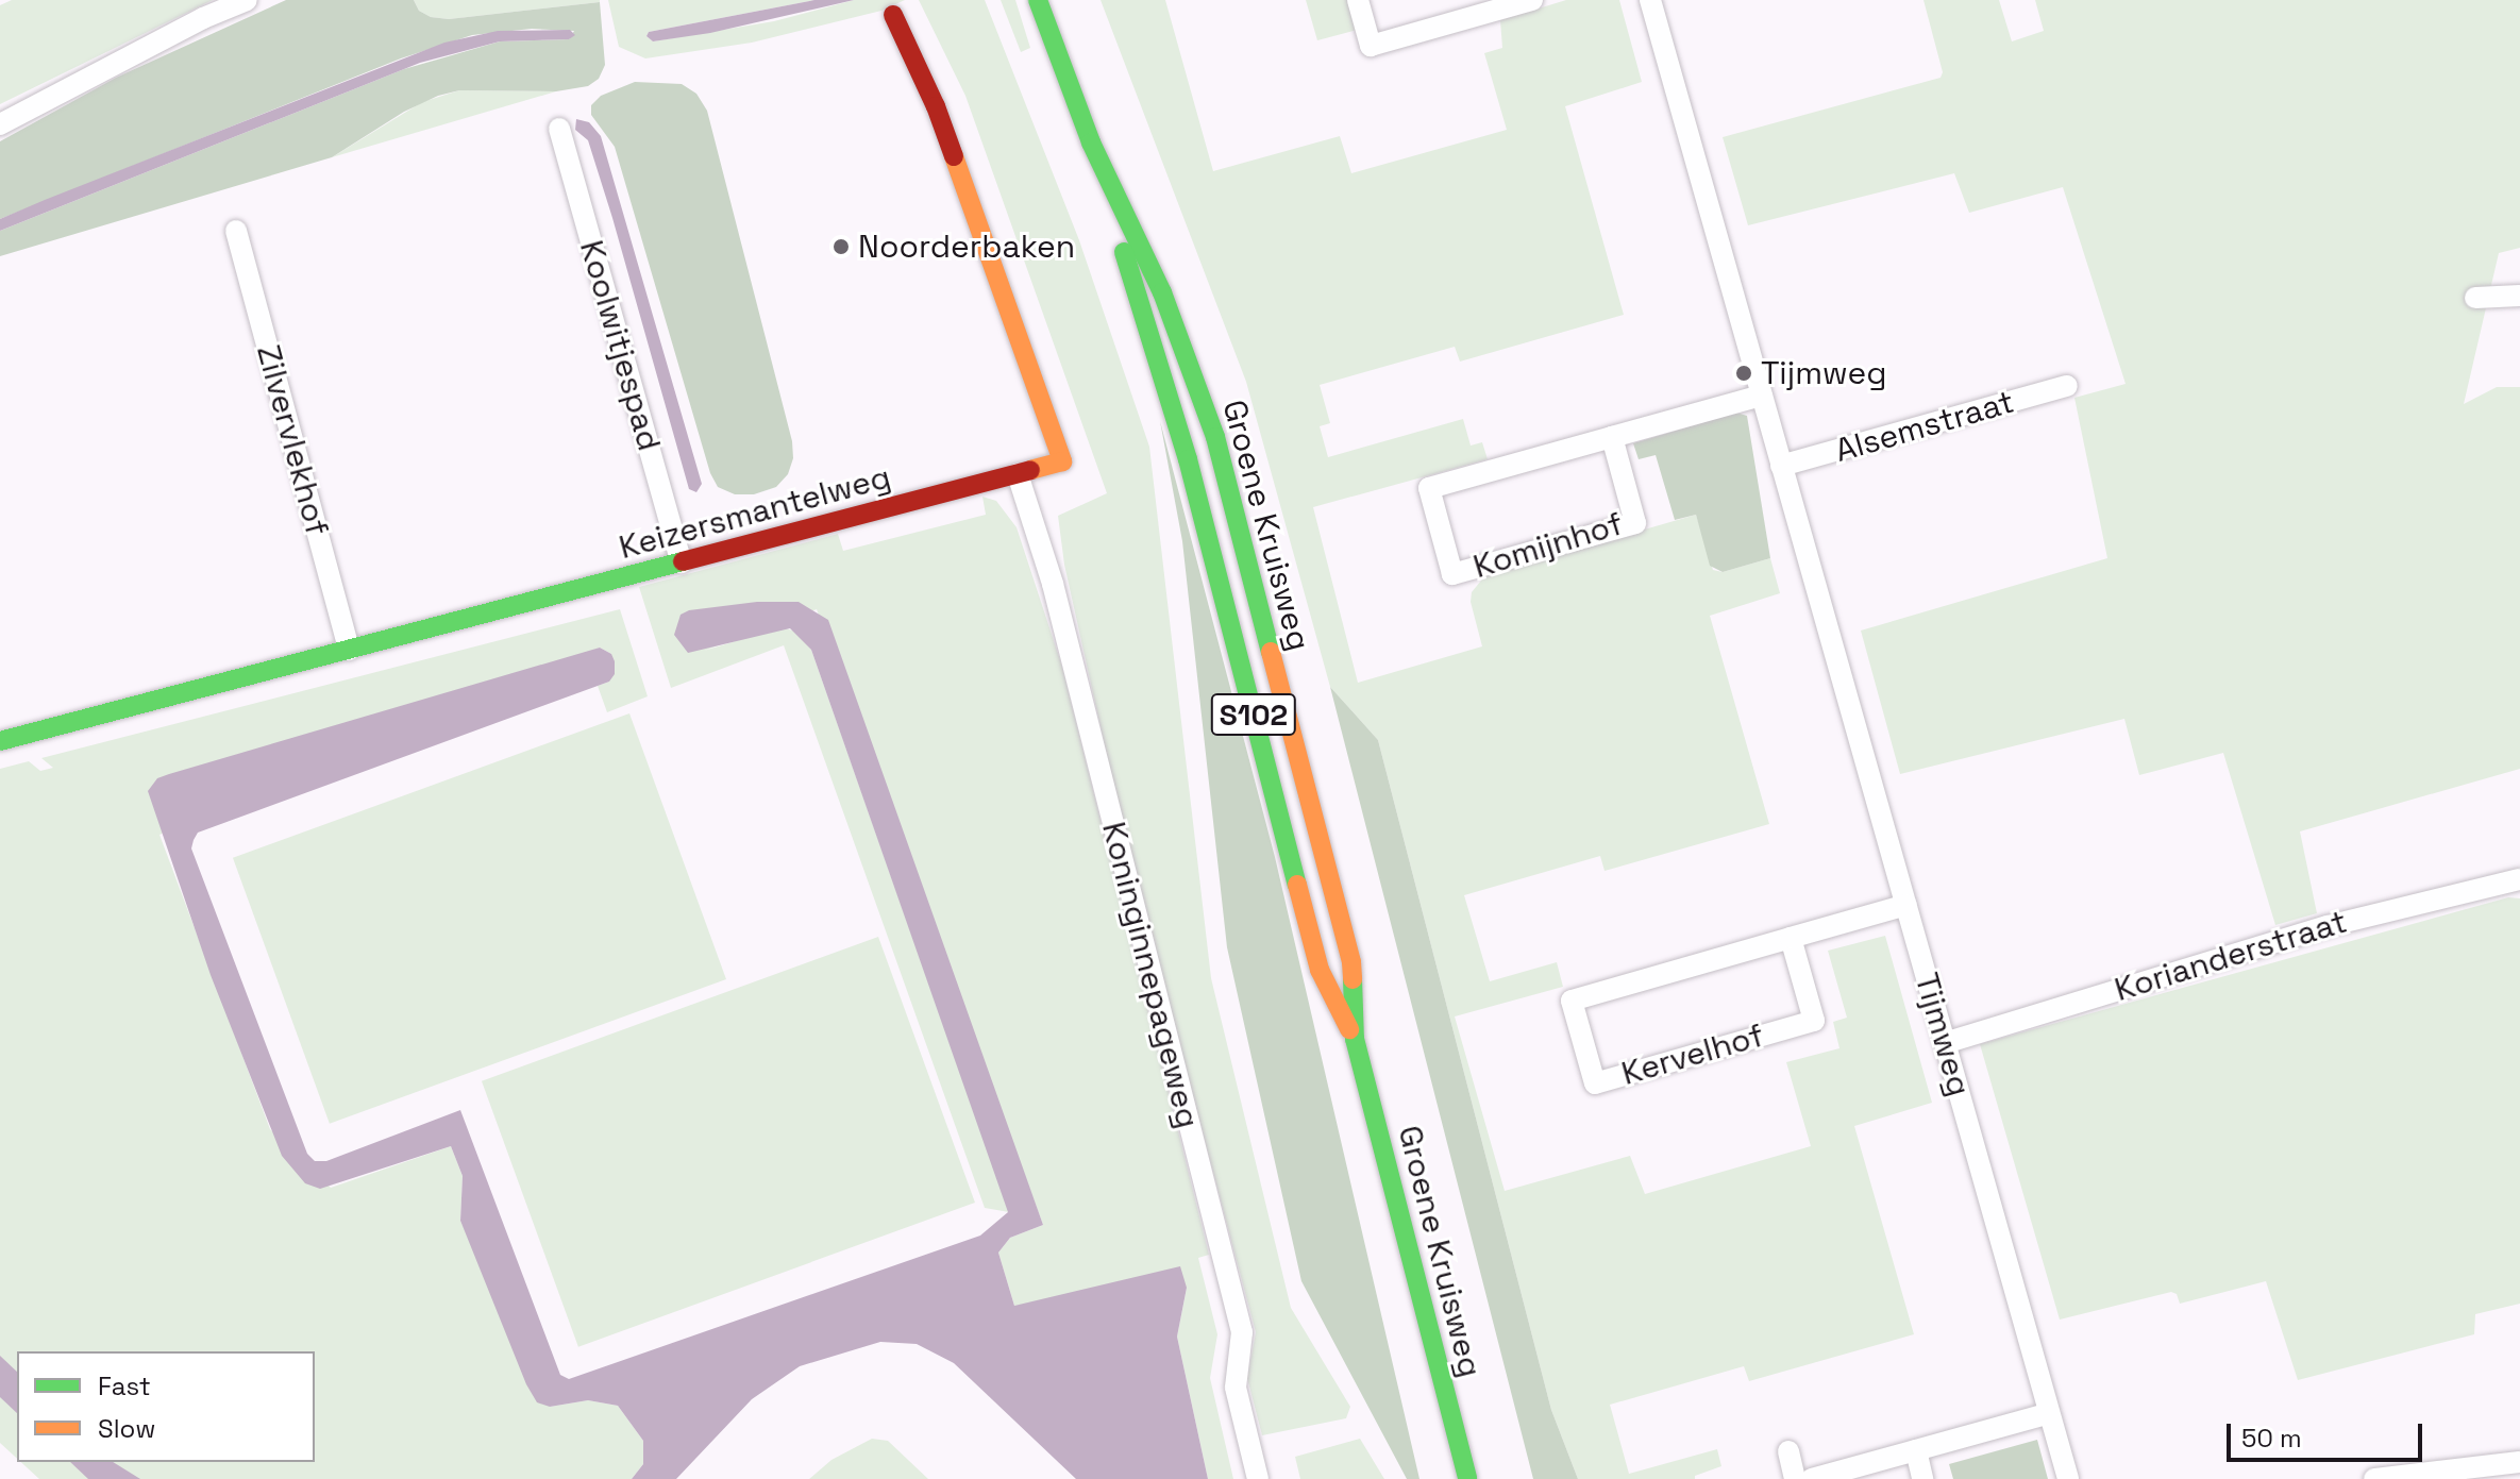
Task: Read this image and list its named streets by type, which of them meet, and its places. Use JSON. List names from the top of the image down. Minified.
{"streets":{"main road":["Keizersmantelweg","Groene Kruisweg","S102"],"street":["Koolwitjespad","Alsemstraat","Zilvervlekhof","Komijnhof","Korianderstraat","Koninginnepageweg","Tijmweg","Kervelhof"]},"crossings":[["Koolwitjespad","Keizersmantelweg"],["Alsemstraat","Tijmweg"],["Zilvervlekhof","Keizersmantelweg"],["Keizersmantelweg","Koninginnepageweg"],["Komijnhof","Tijmweg"],["Korianderstraat","Tijmweg"],["Tijmweg","Kervelhof"]],"places":["Noorderbaken","Tijmweg"],"legend":["Fast","Slow"],"scale_bar":"50 m"}
